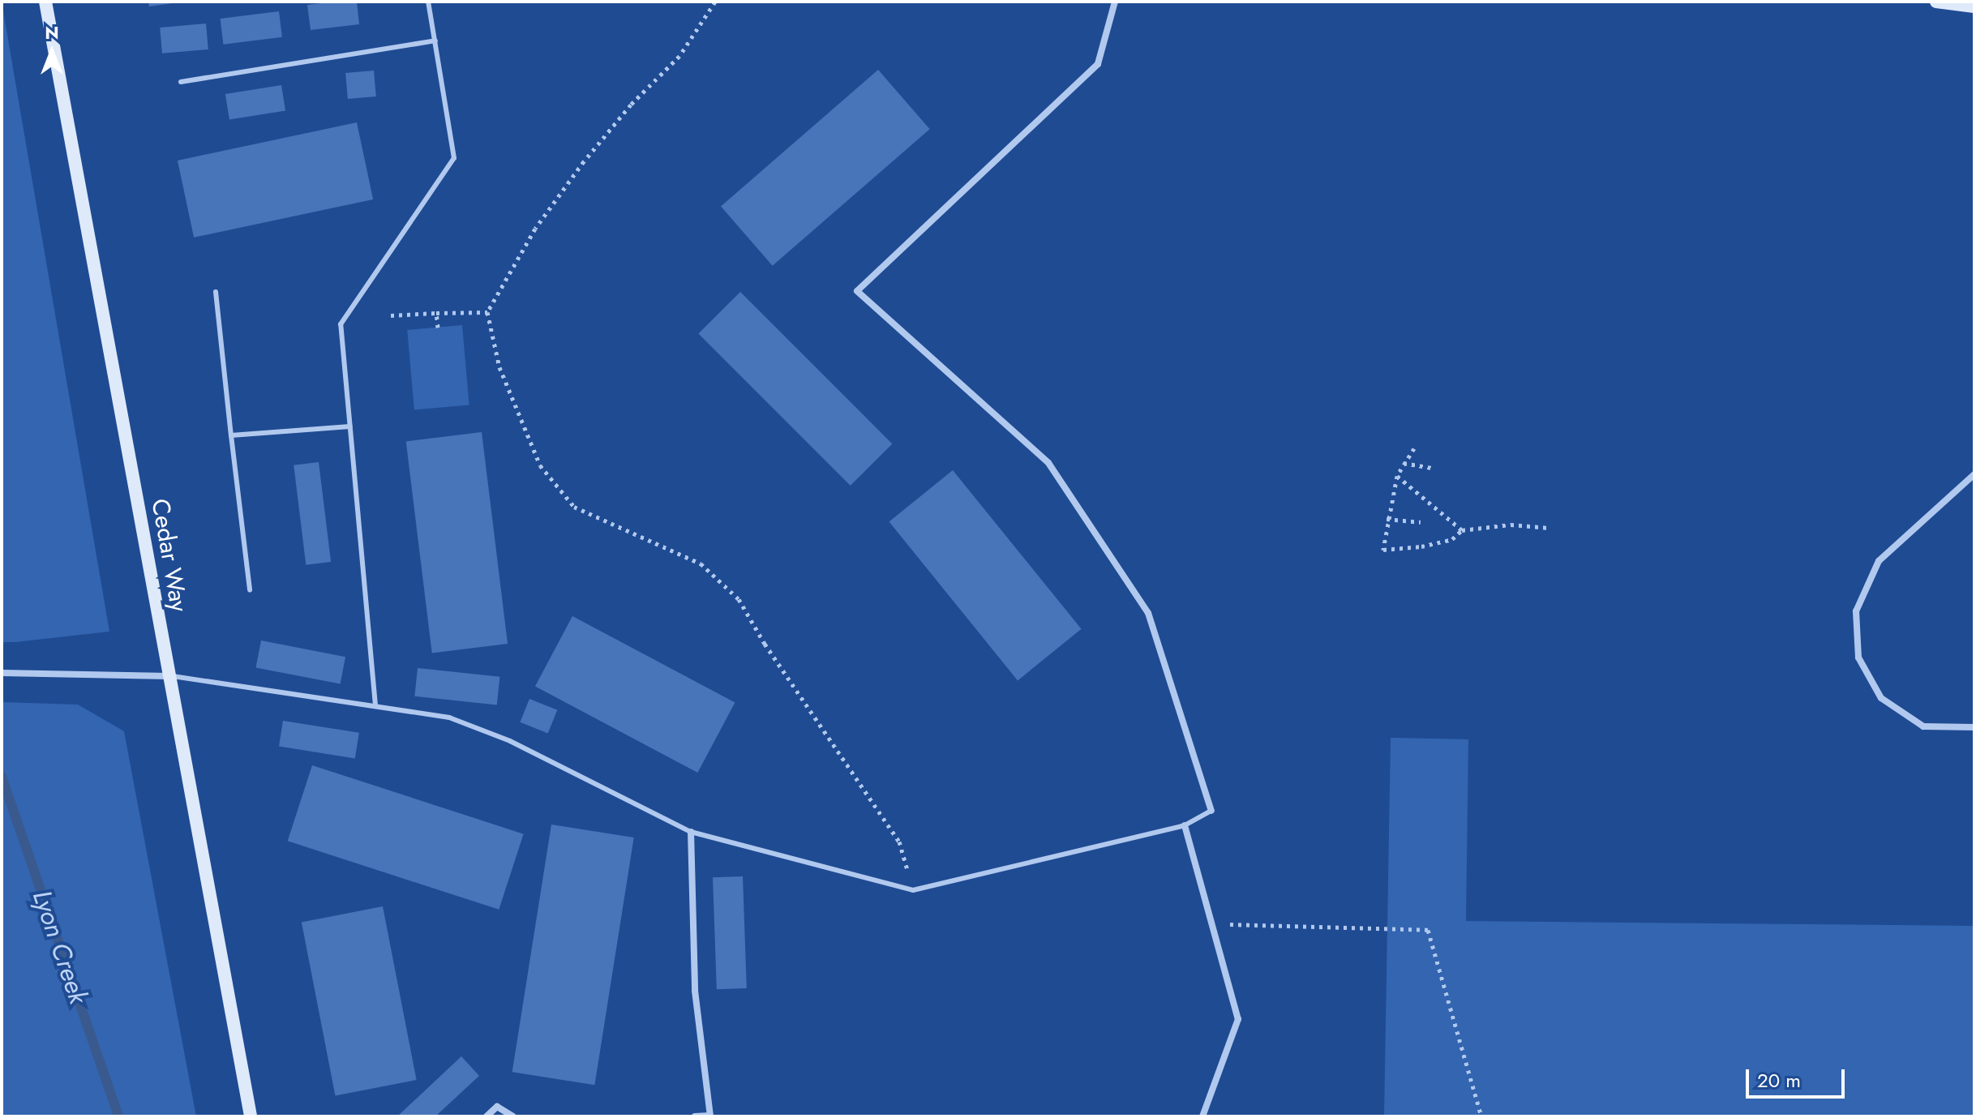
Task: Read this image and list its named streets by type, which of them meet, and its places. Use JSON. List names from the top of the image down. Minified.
{"streets":{"main road":["Cedar Way"]},"water":["Lyon Creek"],"scale_bar":"20 m","north":"top"}
